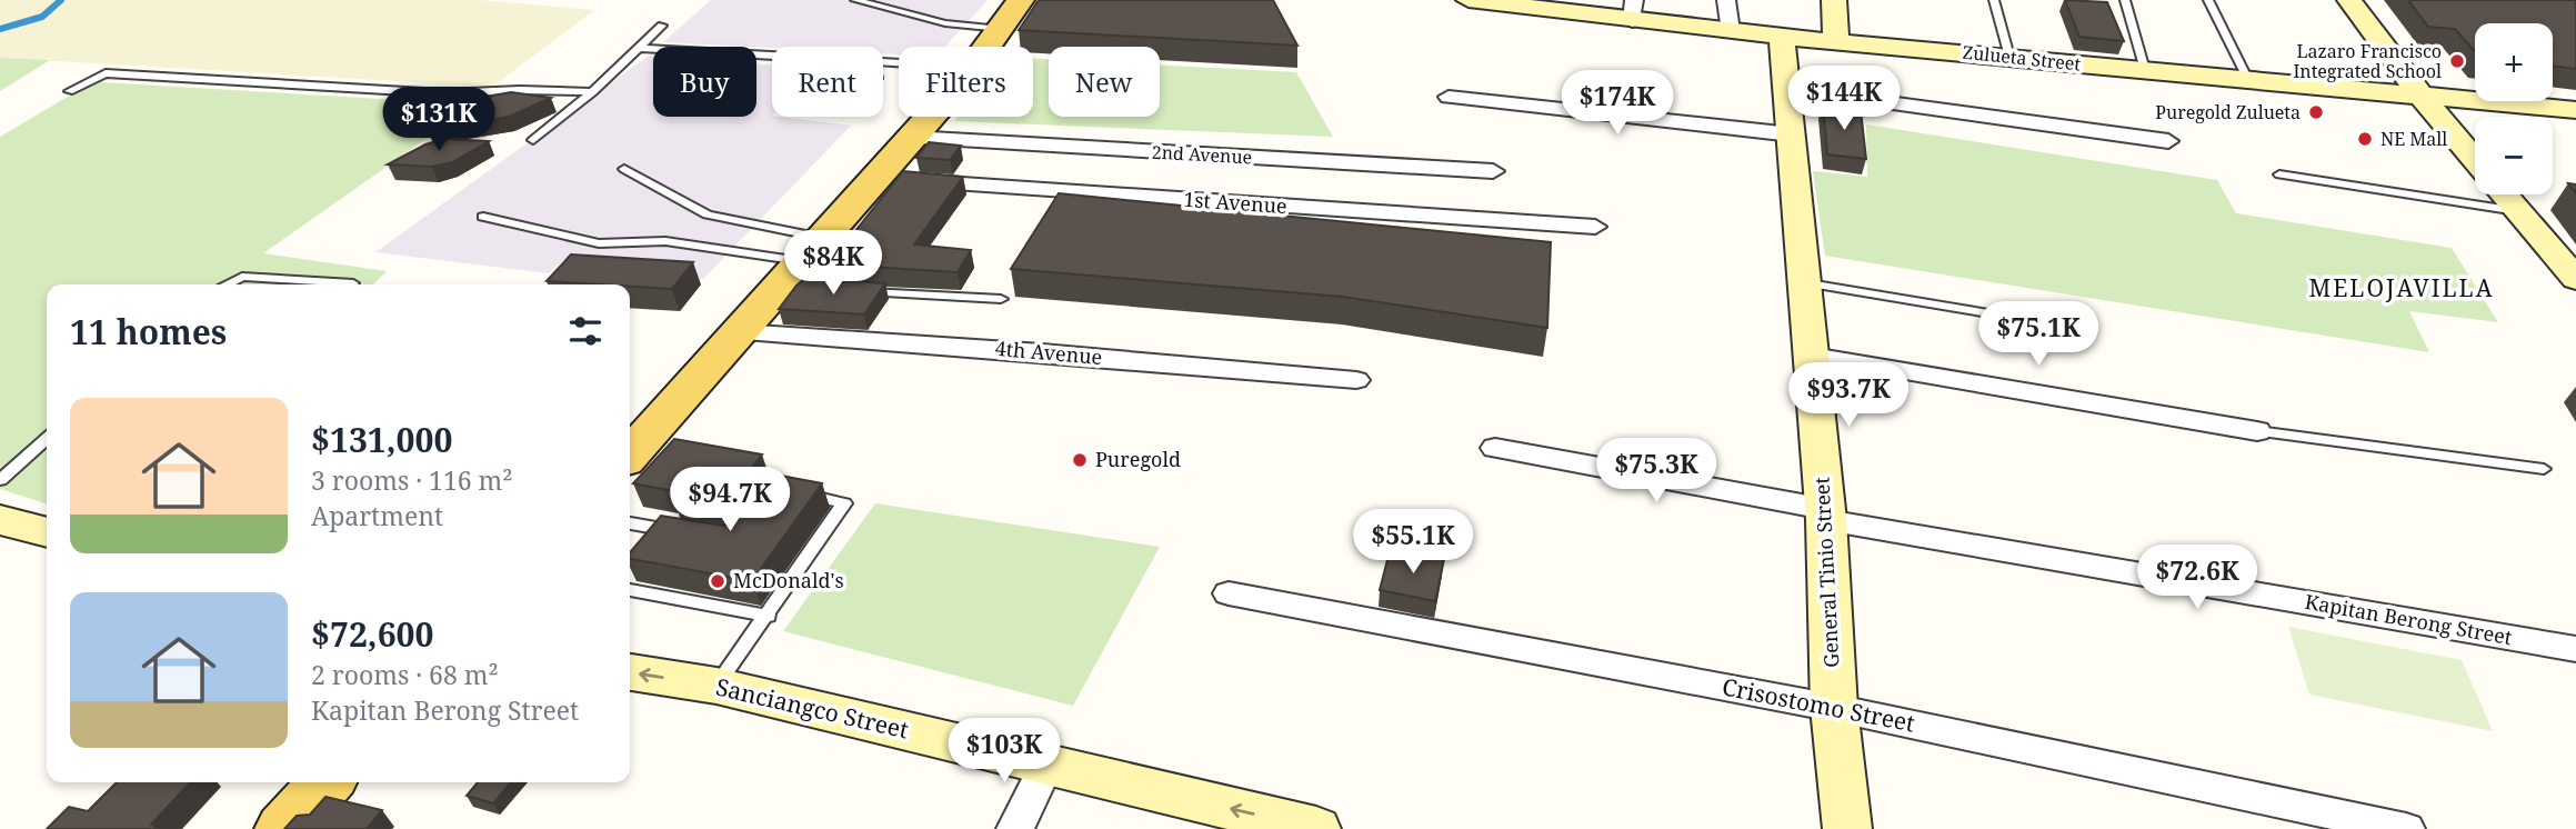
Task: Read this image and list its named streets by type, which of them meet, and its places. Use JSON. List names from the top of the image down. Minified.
{"streets":{"street":["Zulueta Street","2nd Avenue","1st Avenue","4th Avenue","General Tinio Street","Kapitan Berong Street","Crisostomo Street","Sanciangco Street"]},"crossings":[["Zulueta Street","General Tinio Street"],["General Tinio Street","Kapitan Berong Street"],["General Tinio Street","Crisostomo Street"]],"one_way":["Sanciangco Street"],"districts":["MELOJAVILLA"],"places":["Lazaro Francisco Integrated School","Puregold Zulueta","NE Mall","Puregold","McDonald's"],"page":{"map_buttons":["+","−"],"chip":["Buy","Rent","Filters","New"],"price":["$144K","$174K","$131K","$84K","$75.1K","$93.7K","$75.3K","$94.7K","$55.1K","$72.6K","$103K"],"heading":"11 homes","list":[{"name":"$131,000","note":"3 rooms · 116 m² · Apartment"},{"name":"$72,600","note":"2 rooms · 68 m² · Kapitan Berong Street"}]}}
